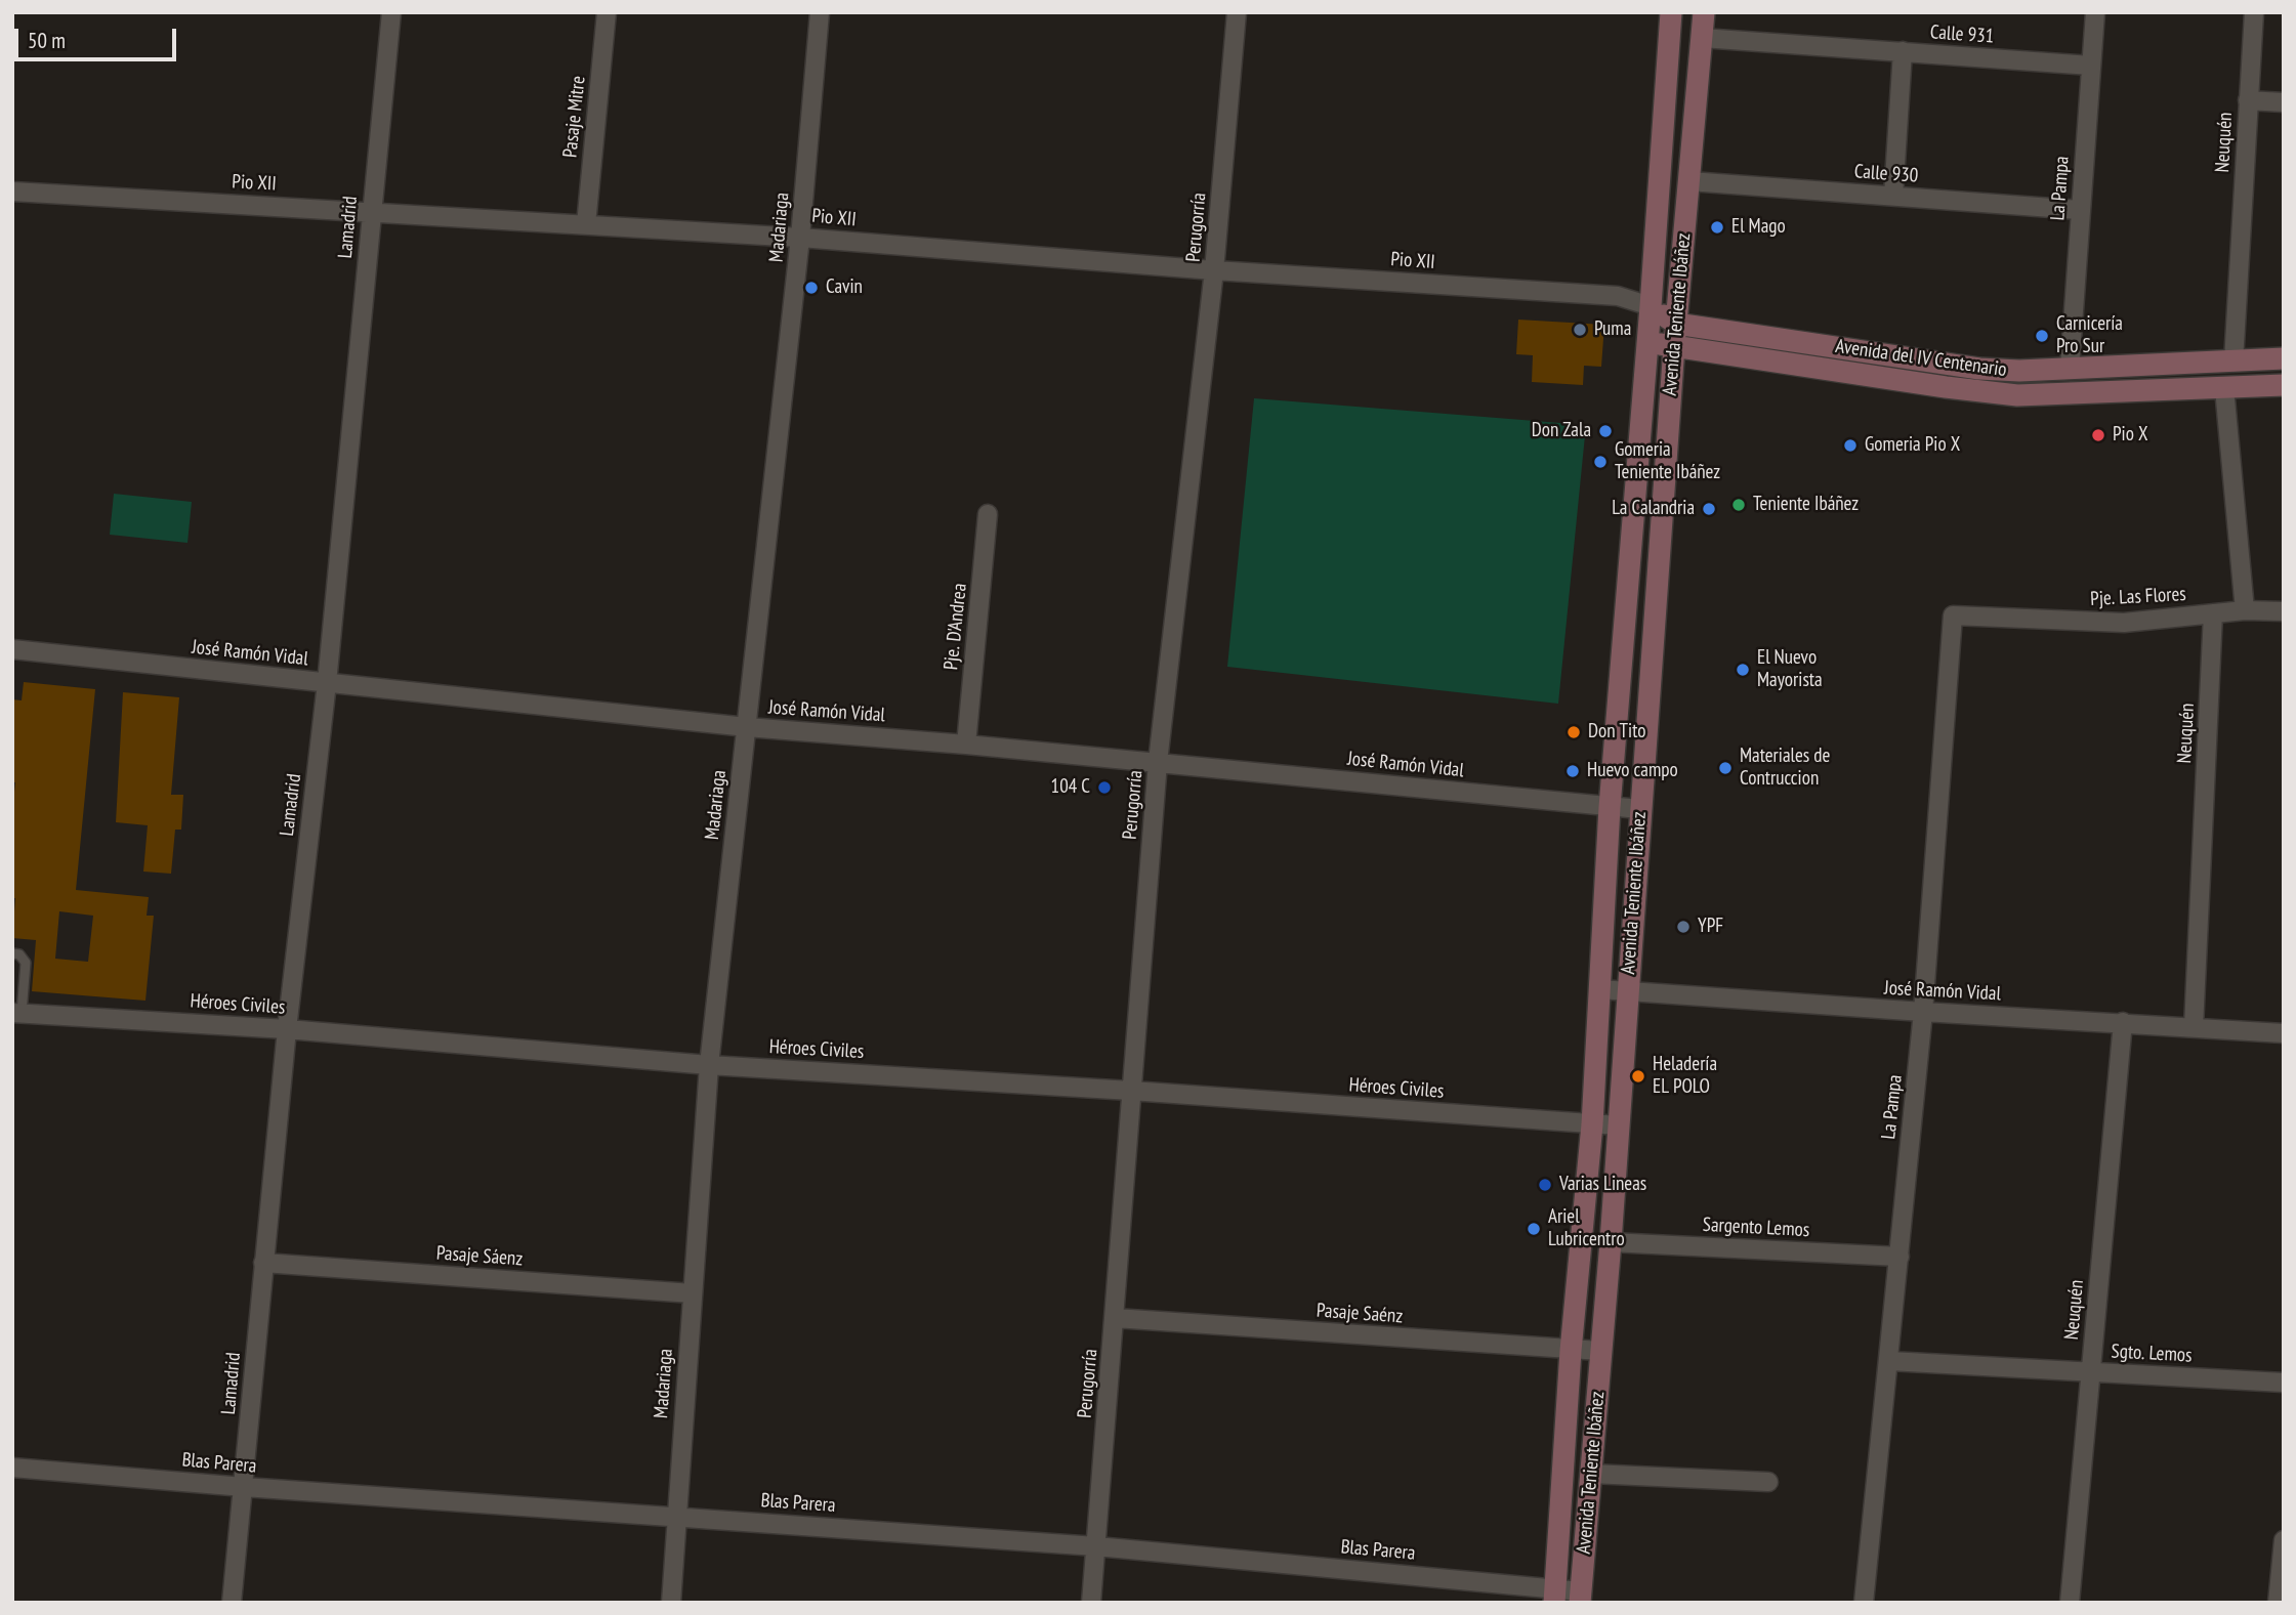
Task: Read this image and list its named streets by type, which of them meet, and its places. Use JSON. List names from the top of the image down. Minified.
{"streets":{"main road":["Avenida Teniente Ibáñez","Avenida del IV Centenario"],"street":["Calle 931","Pasaje Mitre","Neuquén","Calle 930","Pio XII","La Pampa","Lamadrid","Madariaga","Perugorría","Pje. Las Flores","Pje. D'Andrea","José Ramón Vidal","Héroes Civiles","Sargento Lemos","Pasaje Sáenz","Pasaje Saénz","Sgto. Lemos","Blas Parera"]},"crossings":[["Calle 931","La Pampa"],["Calle 931","Avenida Teniente Ibáñez"],["Pasaje Mitre","Pio XII"],["Neuquén","Avenida del IV Centenario"],["Neuquén","Pje. Las Flores"],["Neuquén","José Ramón Vidal"],["Neuquén","Sgto. Lemos"],["Calle 930","La Pampa"],["Calle 930","Avenida Teniente Ibáñez"],["Pio XII","Lamadrid"],["Pio XII","Madariaga"],["Pio XII","Perugorría"],["Pio XII","Avenida Teniente Ibáñez"],["Pio XII","Avenida del IV Centenario"],["La Pampa","Avenida del IV Centenario"],["La Pampa","Pje. Las Flores"],["La Pampa","José Ramón Vidal"],["La Pampa","Sargento Lemos"],["La Pampa","Sgto. Lemos"],["Lamadrid","José Ramón Vidal"],["Lamadrid","Héroes Civiles"],["Lamadrid","Pasaje Sáenz"],["Lamadrid","Blas Parera"],["Madariaga","José Ramón Vidal"],["Madariaga","Héroes Civiles"],["Madariaga","Pasaje Sáenz"],["Madariaga","Blas Parera"],["Perugorría","José Ramón Vidal"],["Perugorría","Héroes Civiles"],["Perugorría","Pasaje Saénz"],["Perugorría","Blas Parera"],["Avenida Teniente Ibáñez","Avenida del IV Centenario"],["Avenida Teniente Ibáñez","José Ramón Vidal"],["Avenida Teniente Ibáñez","Héroes Civiles"],["Avenida Teniente Ibáñez","Sargento Lemos"],["Avenida Teniente Ibáñez","Pasaje Saénz"],["Avenida Teniente Ibáñez","Blas Parera"],["Pje. D'Andrea","José Ramón Vidal"]],"places":["El Mago","Cavin","Puma","Carnicería Pro Sur","Don Zala","Pio X","Gomeria Pio X","Gomeria Teniente Ibáñez","Teniente Ibáñez","La Calandria","El Nuevo Mayorista","Don Tito","Materiales de Contruccion","Huevo campo","104 C","YPF","Heladería EL POLO","Varias Lineas","Ariel Lubricentro"],"scale_bar":"50 m"}
